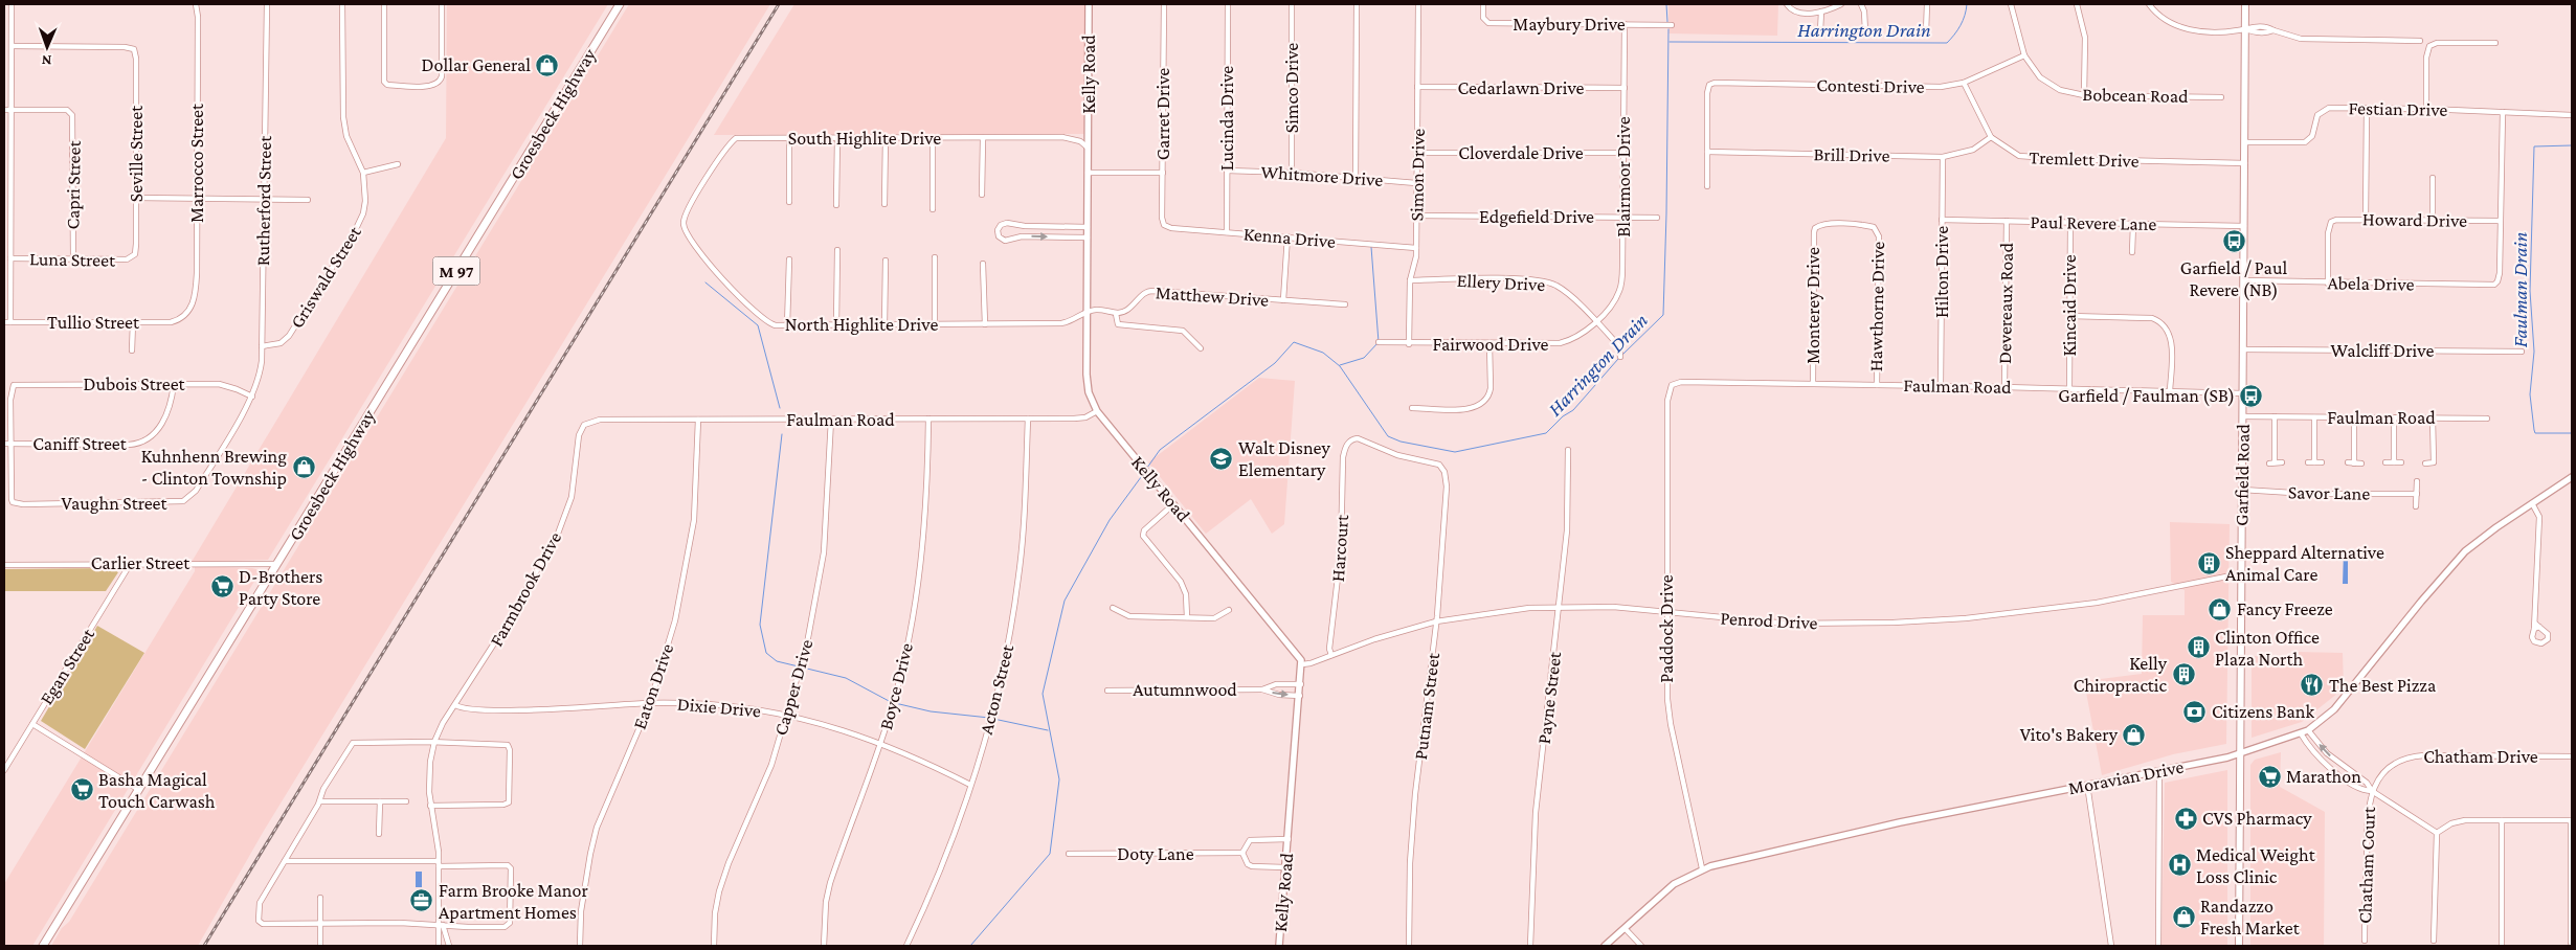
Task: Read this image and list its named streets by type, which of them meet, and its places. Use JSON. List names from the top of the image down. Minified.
{"streets":{"main road":["Groesbeck Highway","M 97","Garfield Road"],"street":["Maybury Drive","Kelly Road","Contesti Drive","Simco Drive","Cedarlawn Drive","Bobcean Road","Festian Drive","Garret Drive","Lucinda Drive","South Highlite Drive","Cloverdale Drive","Seville Street","Brill Drive","Tremlett Drive","Marrocco Street","Simon Drive","Whitmore Drive","Blairmoor Drive","Capri Street","Rutherford Street","Edgefield Drive","Howard Drive","Paul Revere Lane","Kenna Drive","Luna Street","Hilton Drive","Griswald Street","Ellery Drive","Abela Drive","Matthew Drive","Devereaux Road","Monterey Drive","Kincaid Drive","Hawthorne Drive","Tullio Street","North Highlite Drive","Fairwood Drive","Walcliff Drive","Dubois Street","Faulman Road","Caniff Street","Savor Lane","Vaughn Street","Harcourt","Carlier Street","Farmbrook Drive","Penrod Drive","Paddock Drive","Egan Street","Eaton Drive","Boyce Drive","Capper Drive","Acton Street","Autumnwood","Payne Street","Putnam Street","Dixie Drive","Chatham Drive","Moravian Drive","Doty Lane","Chatham Court"]},"crossings":[["Maybury Drive","Blairmoor Drive"],["Kelly Road","South Highlite Drive"],["Kelly Road","North Highlite Drive"],["Kelly Road","Faulman Road"],["Kelly Road","Penrod Drive"],["Kelly Road","Autumnwood"],["Contesti Drive","Bobcean Road"],["Contesti Drive","Brill Drive"],["Contesti Drive","Tremlett Drive"],["Simco Drive","Whitmore Drive"],["Cedarlawn Drive","Simon Drive"],["Cedarlawn Drive","Blairmoor Drive"],["Festian Drive","Garfield Road"],["Groesbeck Highway","Carlier Street"],["Garret Drive","Kenna Drive"],["Lucinda Drive","Whitmore Drive"],["Lucinda Drive","Kenna Drive"],["South Highlite Drive","North Highlite Drive"],["Cloverdale Drive","Simon Drive"],["Cloverdale Drive","Blairmoor Drive"],["Seville Street","Luna Street"],["Brill Drive","Tremlett Drive"],["Brill Drive","Hilton Drive"],["Tremlett Drive","Garfield Road"],["Marrocco Street","Tullio Street"],["Simon Drive","Whitmore Drive"],["Simon Drive","Edgefield Drive"],["Simon Drive","Kenna Drive"],["Simon Drive","Ellery Drive"],["Simon Drive","Fairwood Drive"],["Blairmoor Drive","Edgefield Drive"],["Blairmoor Drive","Ellery Drive"],["Blairmoor Drive","Fairwood Drive"],["Capri Street","Luna Street"],["Rutherford Street","Griswald Street"],["Rutherford Street","Dubois Street"],["Rutherford Street","Vaughn Street"],["Howard Drive","Abela Drive"],["Paul Revere Lane","Hilton Drive"],["Paul Revere Lane","Devereaux Road"],["Paul Revere Lane","Kincaid Drive"],["Paul Revere Lane","Garfield Road"],["Hilton Drive","Faulman Road"],["Ellery Drive","Fairwood Drive"],["Abela Drive","Garfield Road"],["Devereaux Road","Faulman Road"],["Monterey Drive","Hawthorne Drive"],["Monterey Drive","Faulman Road"],["Kincaid Drive","Faulman Road"],["Hawthorne Drive","Faulman Road"],["Walcliff Drive","Garfield Road"],["Dubois Street","Caniff Street"],["Dubois Street","Vaughn Street"],["Faulman Road","Garfield Road"],["Faulman Road","Farmbrook Drive"],["Faulman Road","Paddock Drive"],["Faulman Road","Eaton Drive"],["Faulman Road","Boyce Drive"],["Faulman Road","Capper Drive"],["Faulman Road","Acton Street"],["Caniff Street","Vaughn Street"],["Garfield Road","Savor Lane"],["Garfield Road","Penrod Drive"],["Garfield Road","Moravian Drive"],["Harcourt","Penrod Drive"],["Harcourt","Putnam Street"],["Carlier Street","Egan Street"],["Farmbrook Drive","Dixie Drive"],["Penrod Drive","Paddock Drive"],["Penrod Drive","Payne Street"],["Penrod Drive","Putnam Street"],["Paddock Drive","Moravian Drive"],["Eaton Drive","Dixie Drive"],["Boyce Drive","Dixie Drive"],["Capper Drive","Dixie Drive"],["Acton Street","Dixie Drive"],["Chatham Drive","Chatham Court"]],"water":["Harrington Drain","Faulman Drain"],"places":{"shop":["Dollar General","Kuhnhenn Brewing - Clinton Township","Fancy Freeze","Vito's Bakery","Randazzo Fresh Market"],"bus stop":["Garfield / Paul Revere (NB)","Garfield / Faulman (SB)"],"school or university":["Walt Disney Elementary"],"building":["Sheppard Alternative Animal Care","Clinton Office Plaza North","Kelly Chiropractic"],"supermarket":["D-Brothers Party Store","Marathon","Basha Magical Touch Carwash"],"restaurant":["The Best Pizza"],"bank":["Citizens Bank"],"pharmacy":["CVS Pharmacy"],"hospital":["Medical Weight Loss Clinic"],"office":["Farm Brooke Manor Apartment Homes"]},"north":"bottom"}
